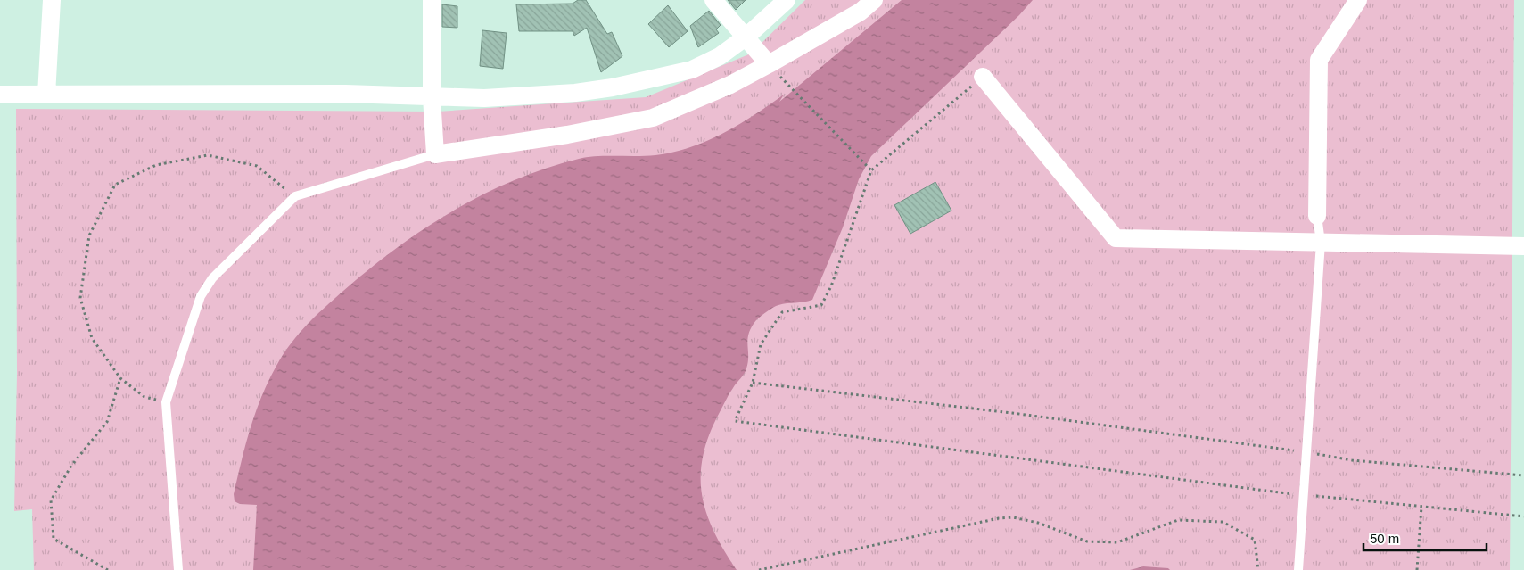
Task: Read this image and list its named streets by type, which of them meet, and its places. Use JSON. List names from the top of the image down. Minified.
{"scale_bar":"50 m"}
